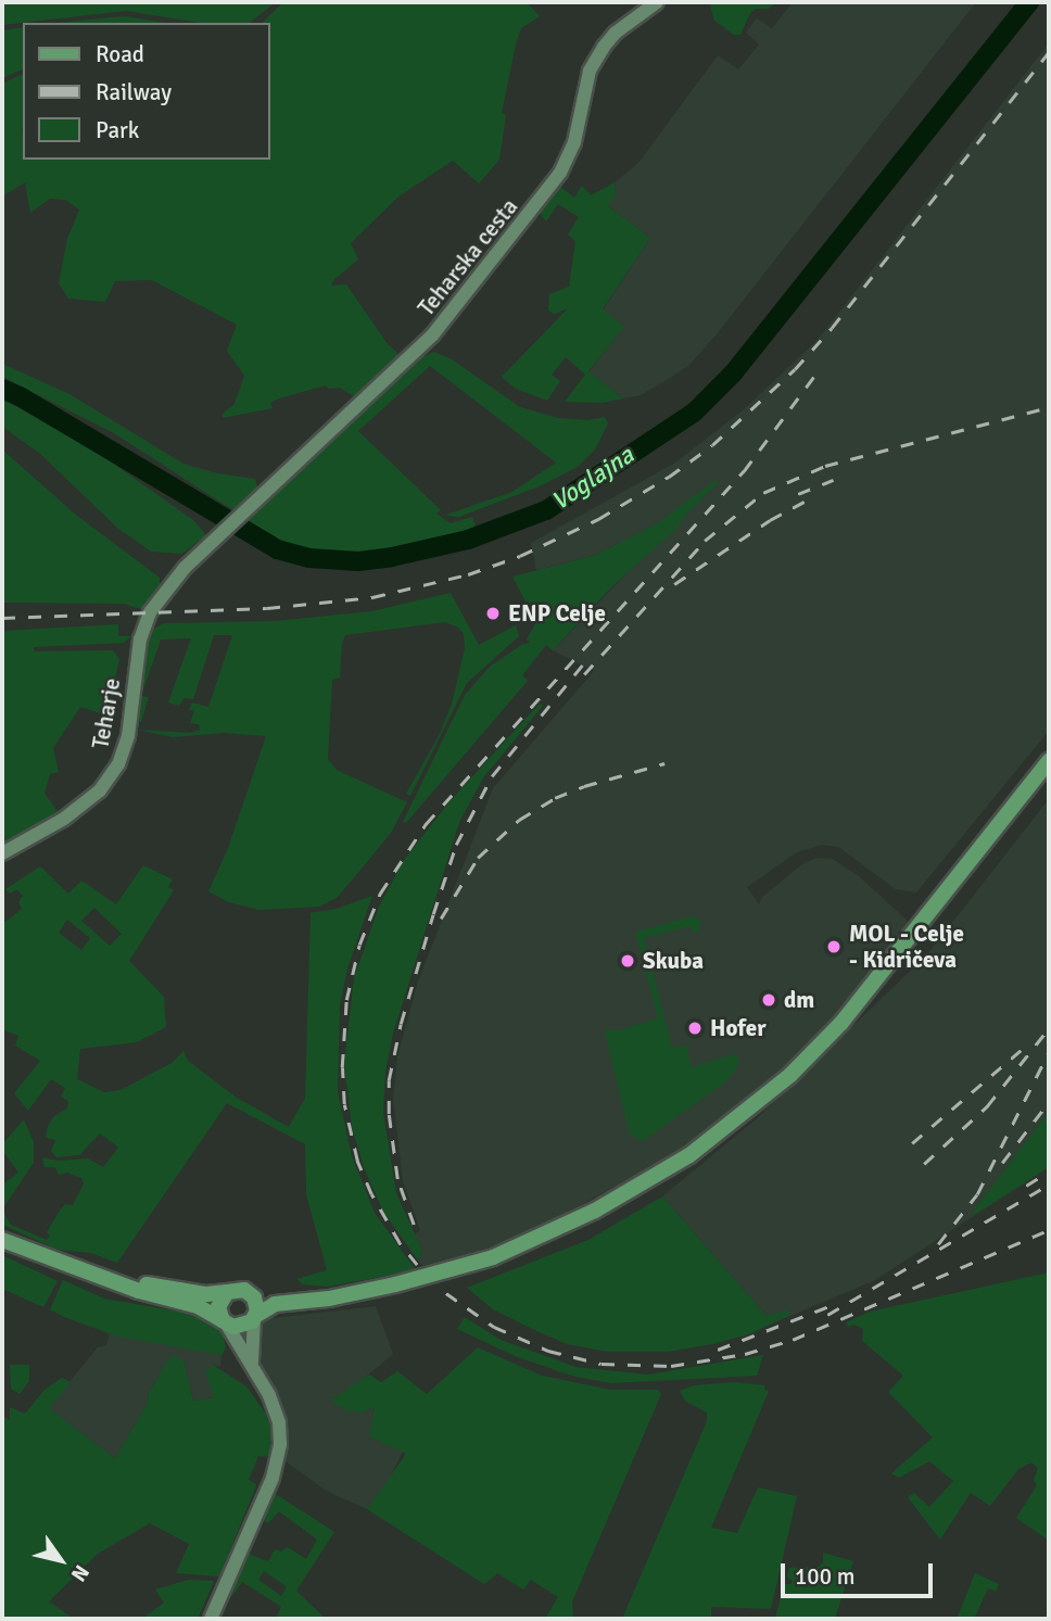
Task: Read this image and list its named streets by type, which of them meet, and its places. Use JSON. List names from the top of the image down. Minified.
{"streets":{"street":["Teharska cesta","Teharje"]},"crossings":[["Teharska cesta","Teharje"]],"water":["Voglajna"],"places":["ENP Celje","MOL - Celje - Kidričeva","Skuba","dm","Hofer"],"legend":["Road","Railway","Park"],"scale_bar":"100 m","north":"bottom right"}
